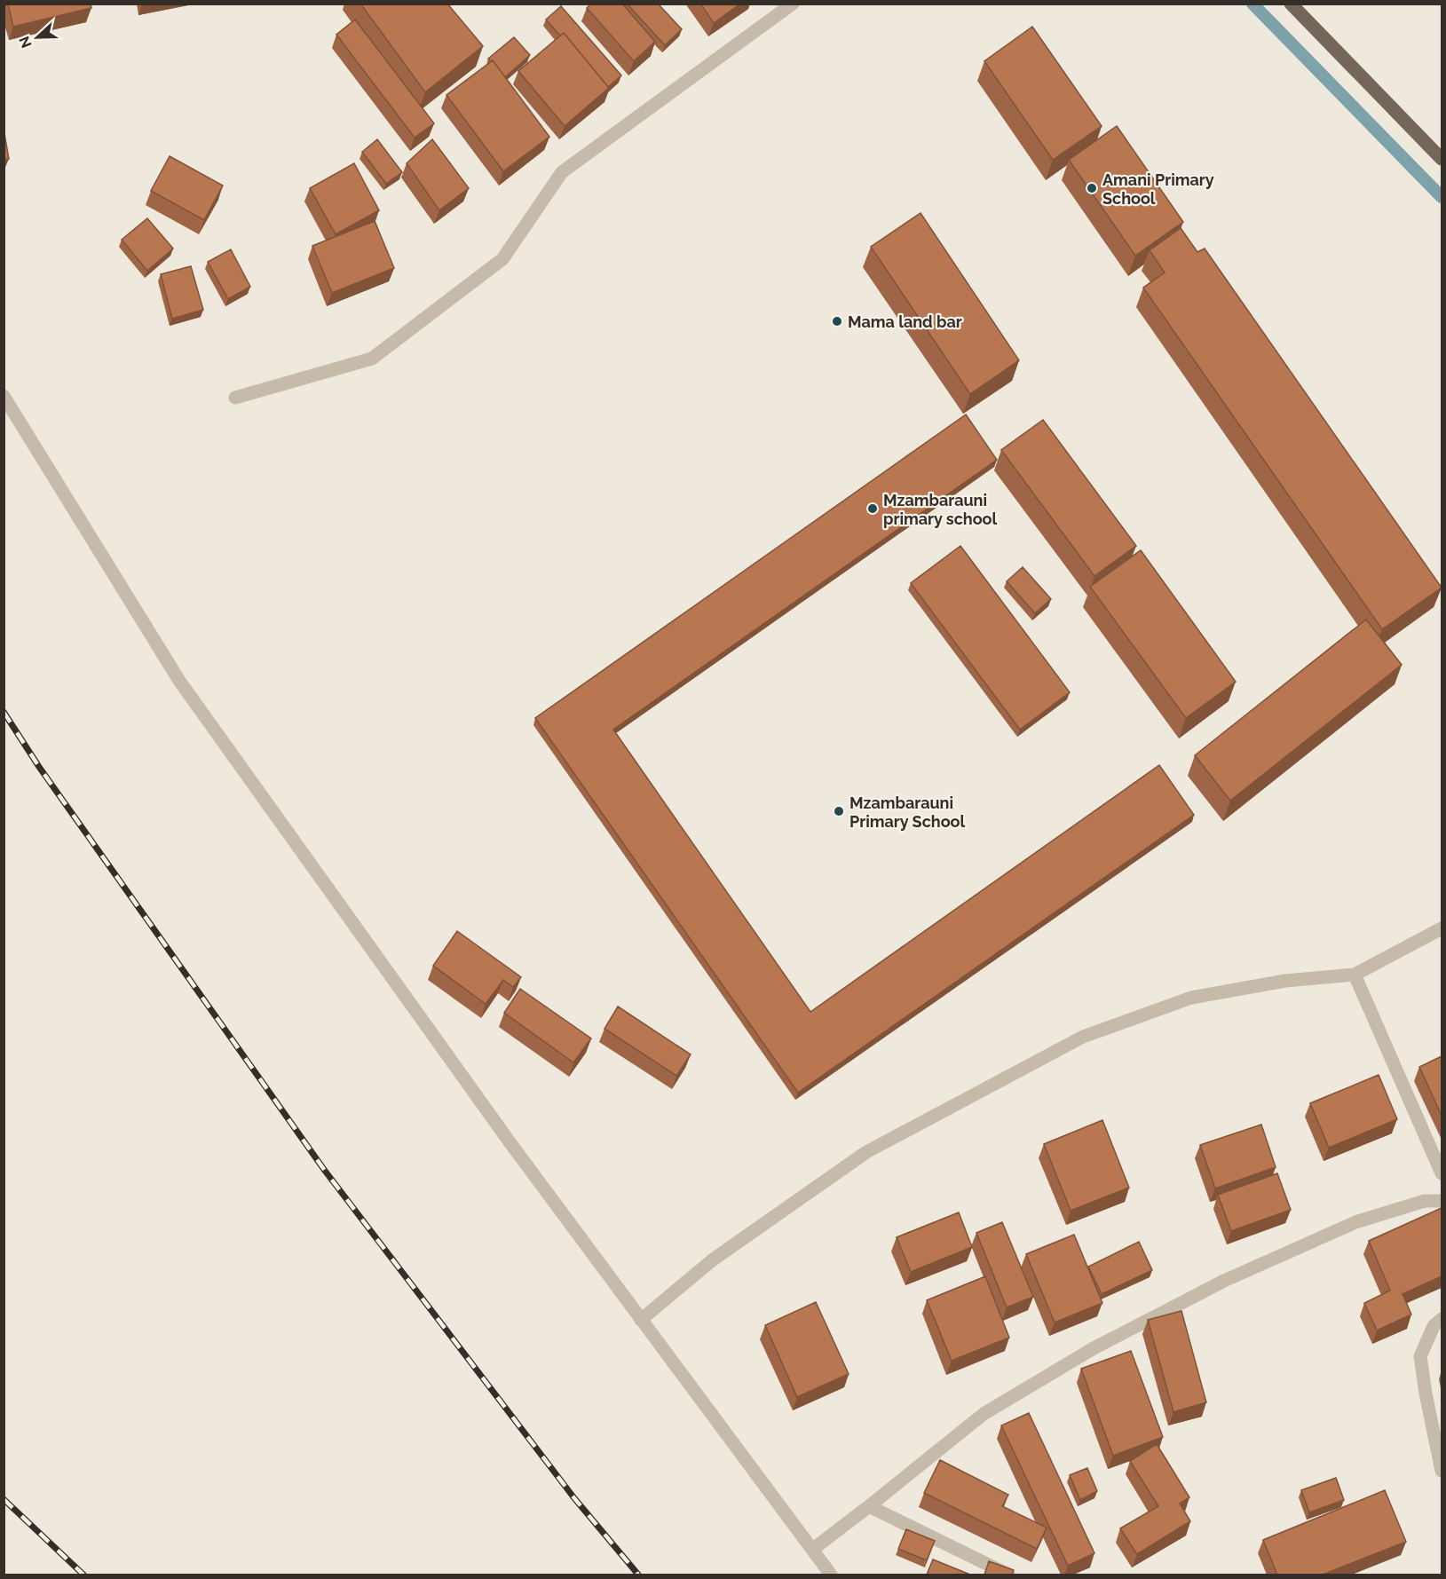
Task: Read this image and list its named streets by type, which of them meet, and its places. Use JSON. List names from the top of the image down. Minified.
{"places":["Amani Primary School","Mama land bar","Mzambarauni primary school","Mzambarauni Primary School"],"north":"left"}
